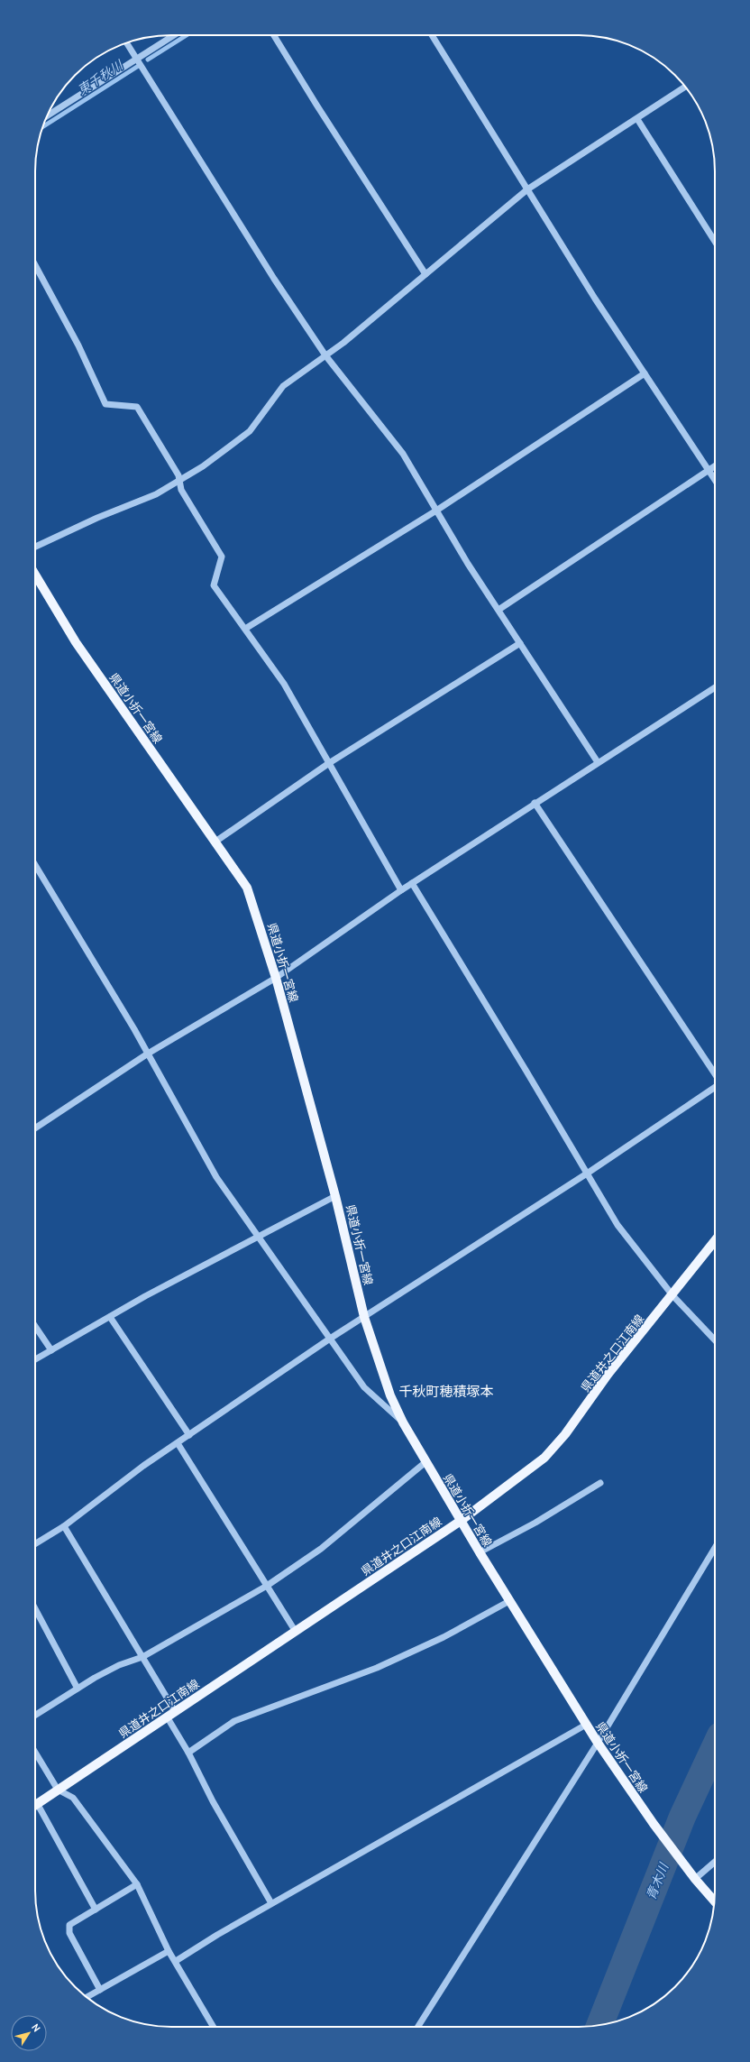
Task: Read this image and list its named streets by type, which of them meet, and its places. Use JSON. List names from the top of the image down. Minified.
{"streets":{"main road":["県道小折一宮線","県道井之口江南線"]},"crossings":[["県道小折一宮線","県道井之口江南線"]],"districts":["千秋町穂積塚本"],"water":["東千秋川","青木川"],"north":"top right"}
